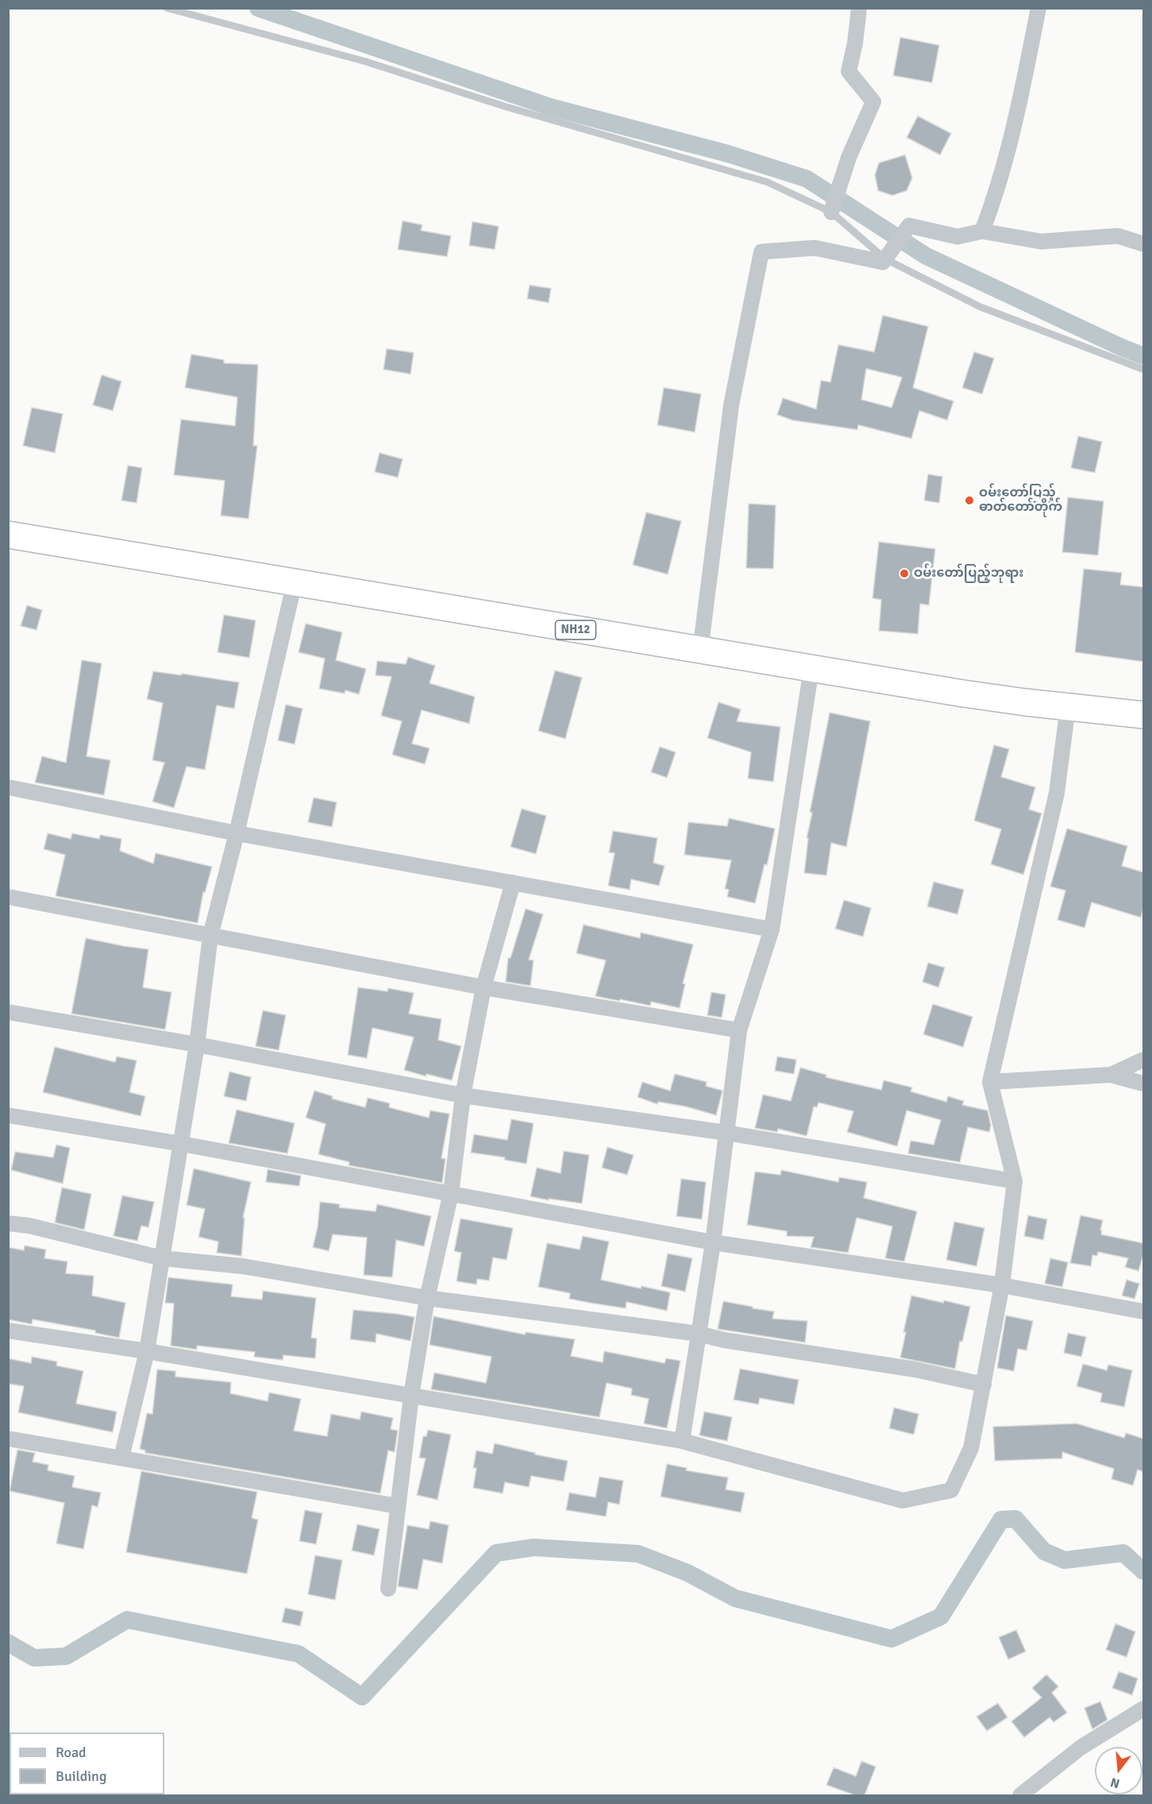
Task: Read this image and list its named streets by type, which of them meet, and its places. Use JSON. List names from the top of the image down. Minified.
{"streets":{"highway":["NH12"]},"places":["ဝမ်းတော်ပြည့် ဓာတ်တော်တိုက်","ဝမ်းတော်ပြည့်ဘုရား"],"legend":["Road","Building"],"north":"bottom"}
